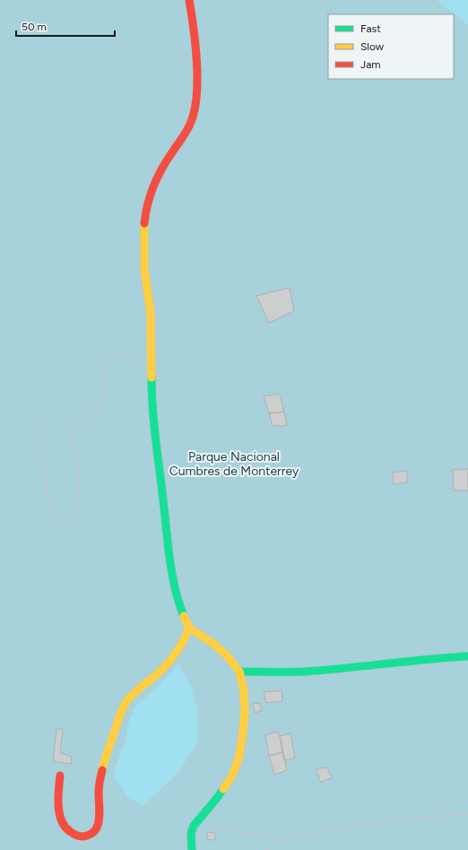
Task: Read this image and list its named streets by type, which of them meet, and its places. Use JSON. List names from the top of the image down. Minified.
{"parks":["Parque Nacional Cumbres de Monterrey"],"legend":["Fast","Slow","Jam"],"scale_bar":"50 m"}
